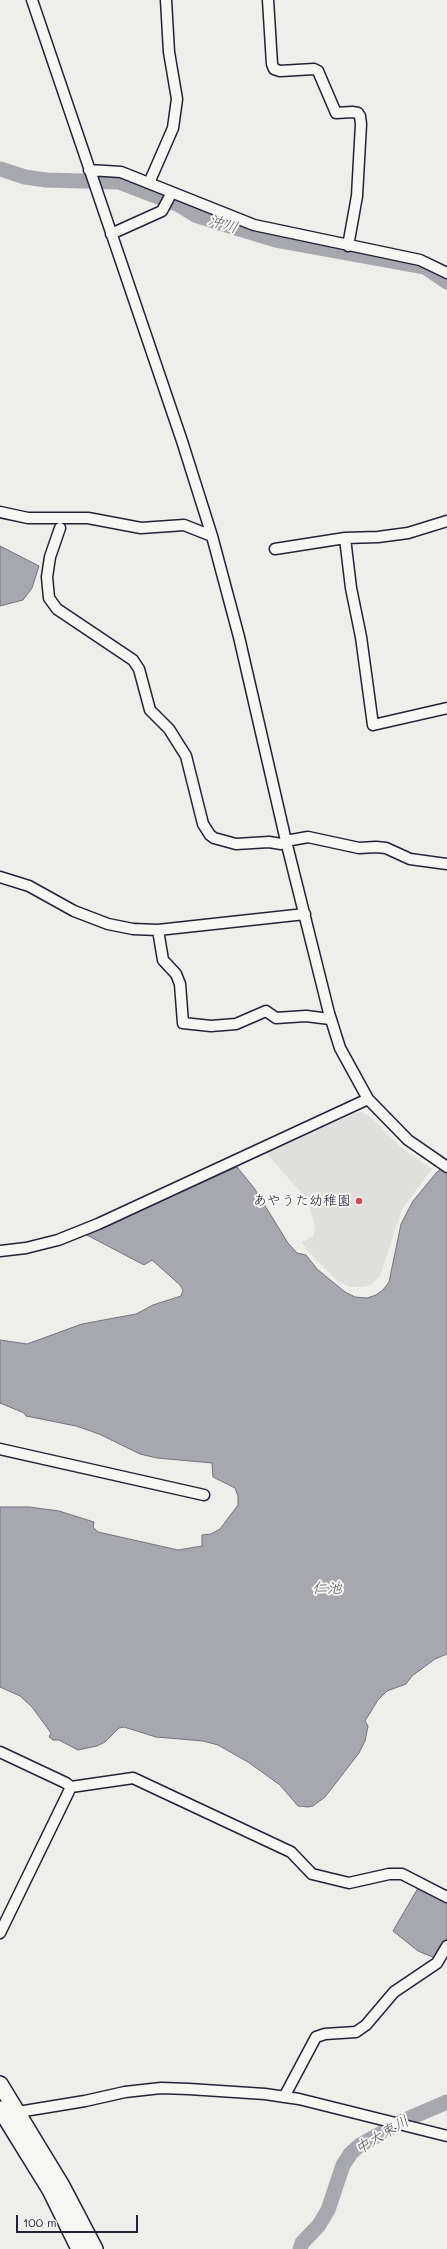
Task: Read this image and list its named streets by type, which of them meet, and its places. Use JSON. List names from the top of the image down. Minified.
{"water":["沖川","仁池","中大束川"],"places":["あやうた幼稚園"],"scale_bar":"100 m"}
